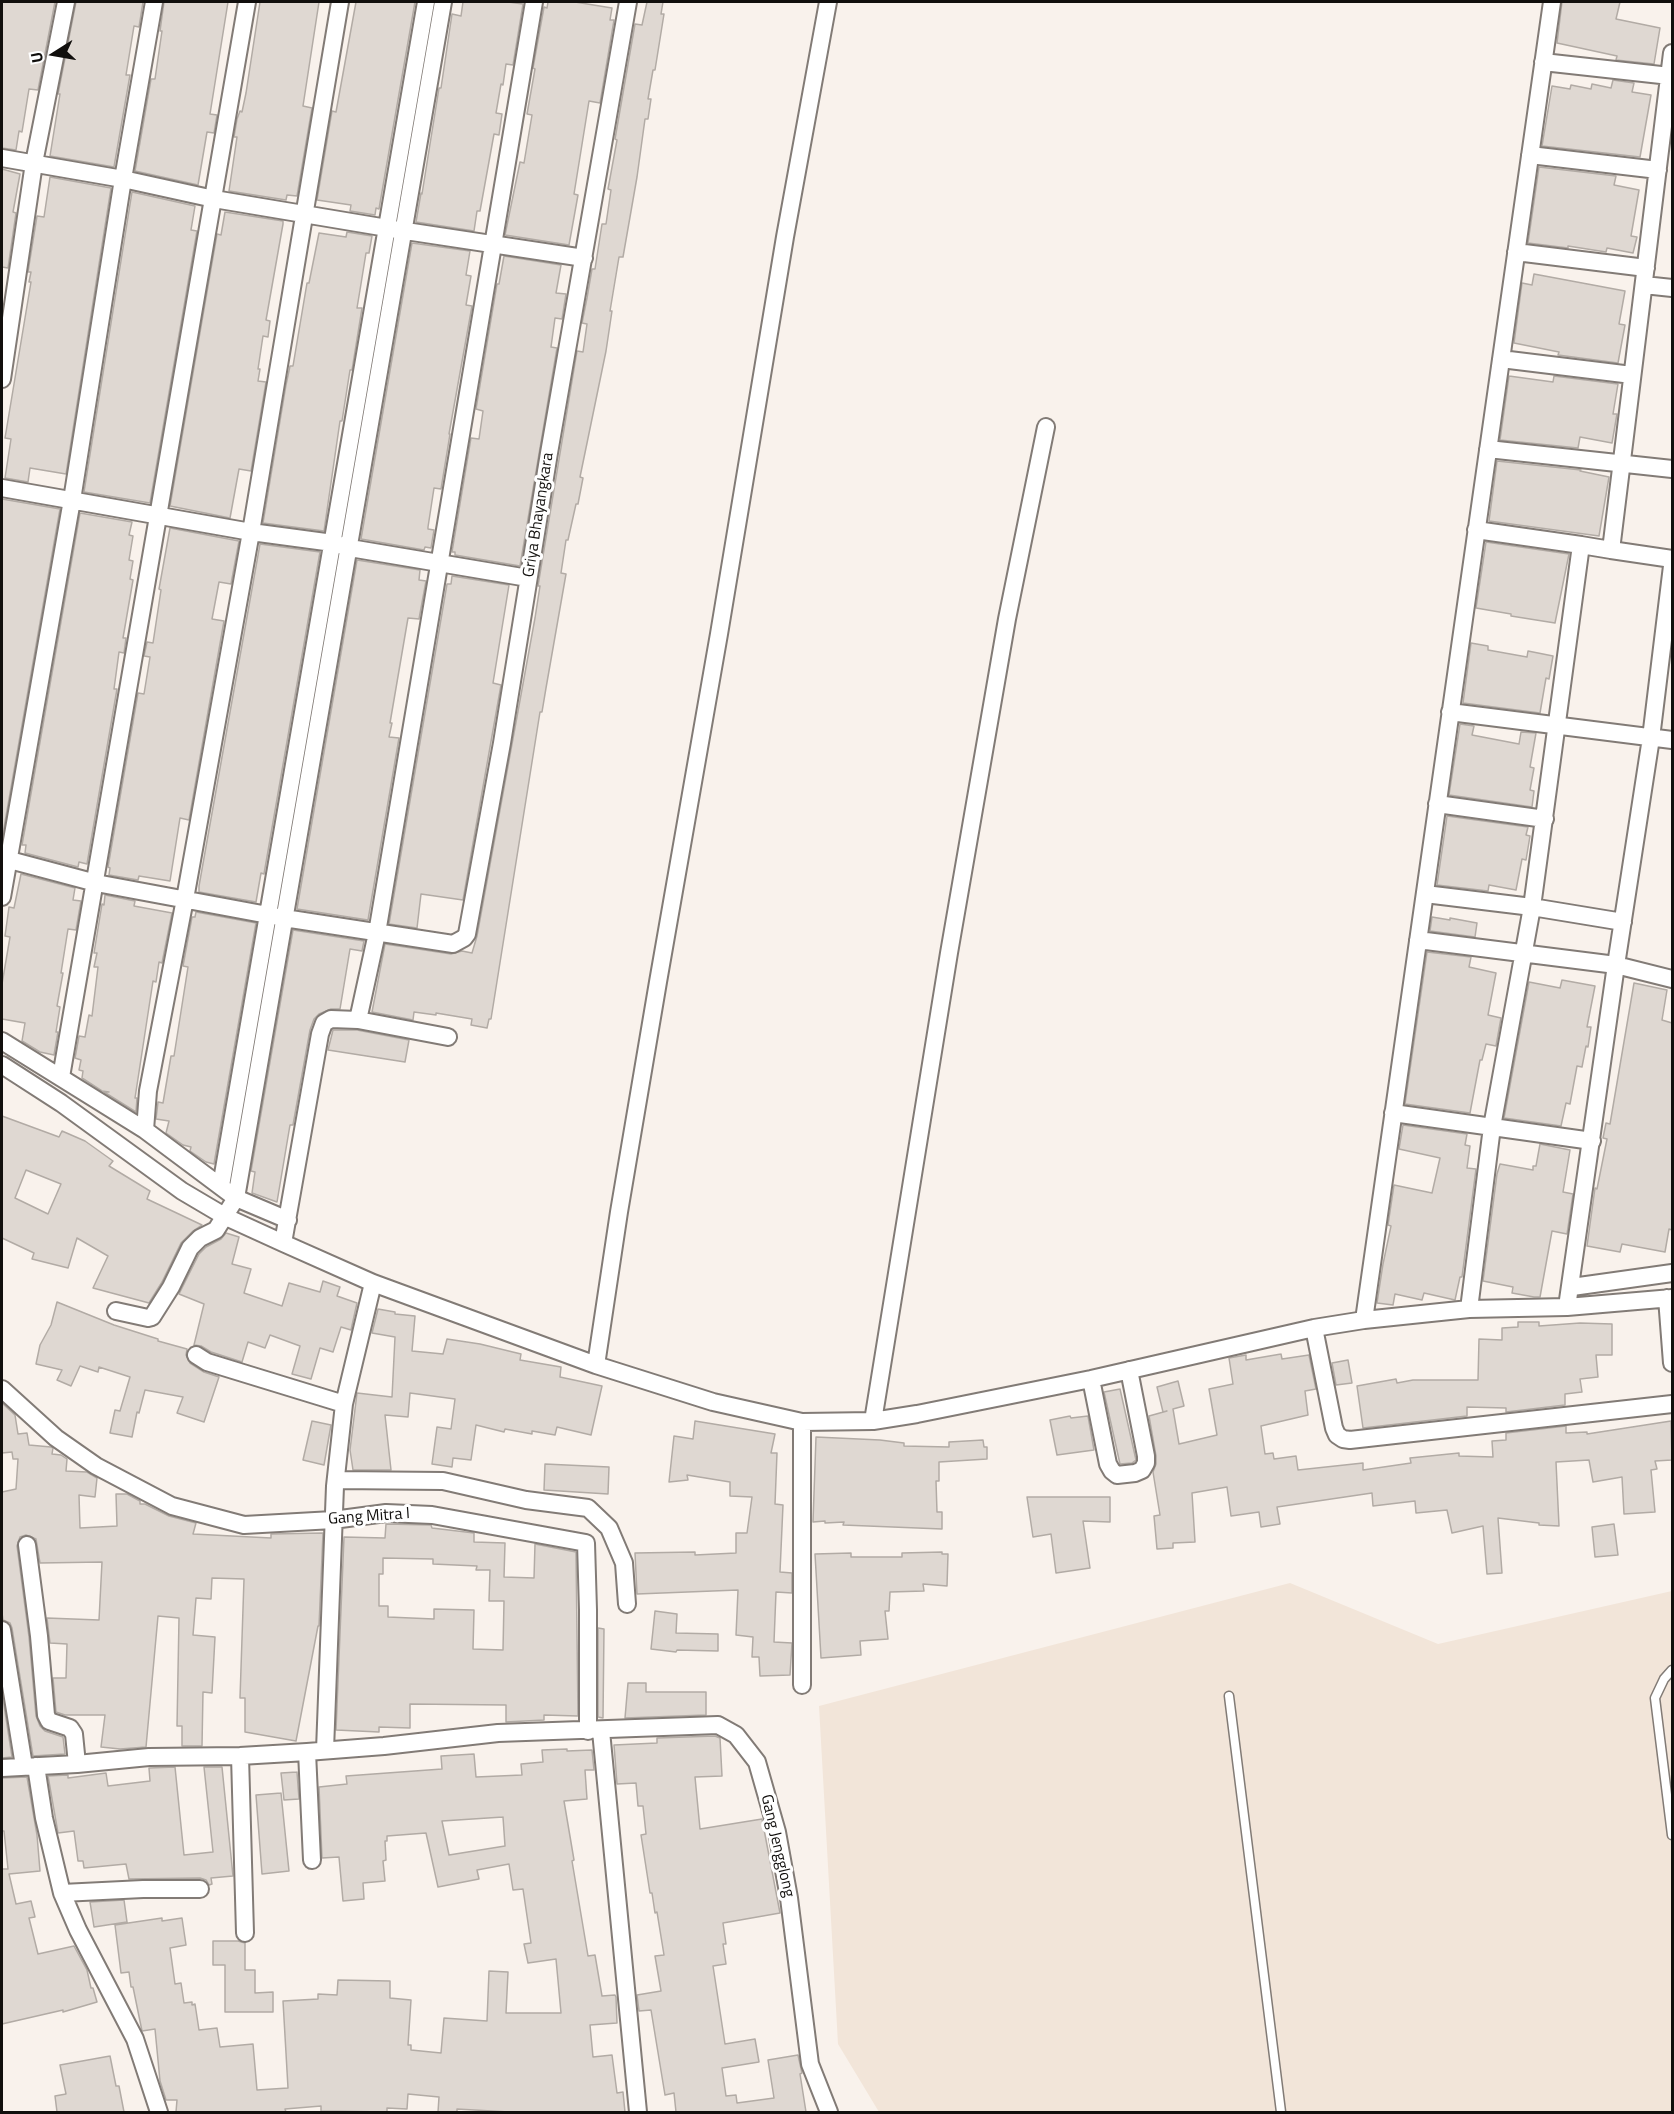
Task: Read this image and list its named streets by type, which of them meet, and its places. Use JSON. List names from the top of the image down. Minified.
{"streets":{"street":["Griya Bhayangkara","Gang Mitra I","Gang Jengglong"]},"crossings":[["Gang Mitra I","Gang Jengglong"]],"north":"left"}
